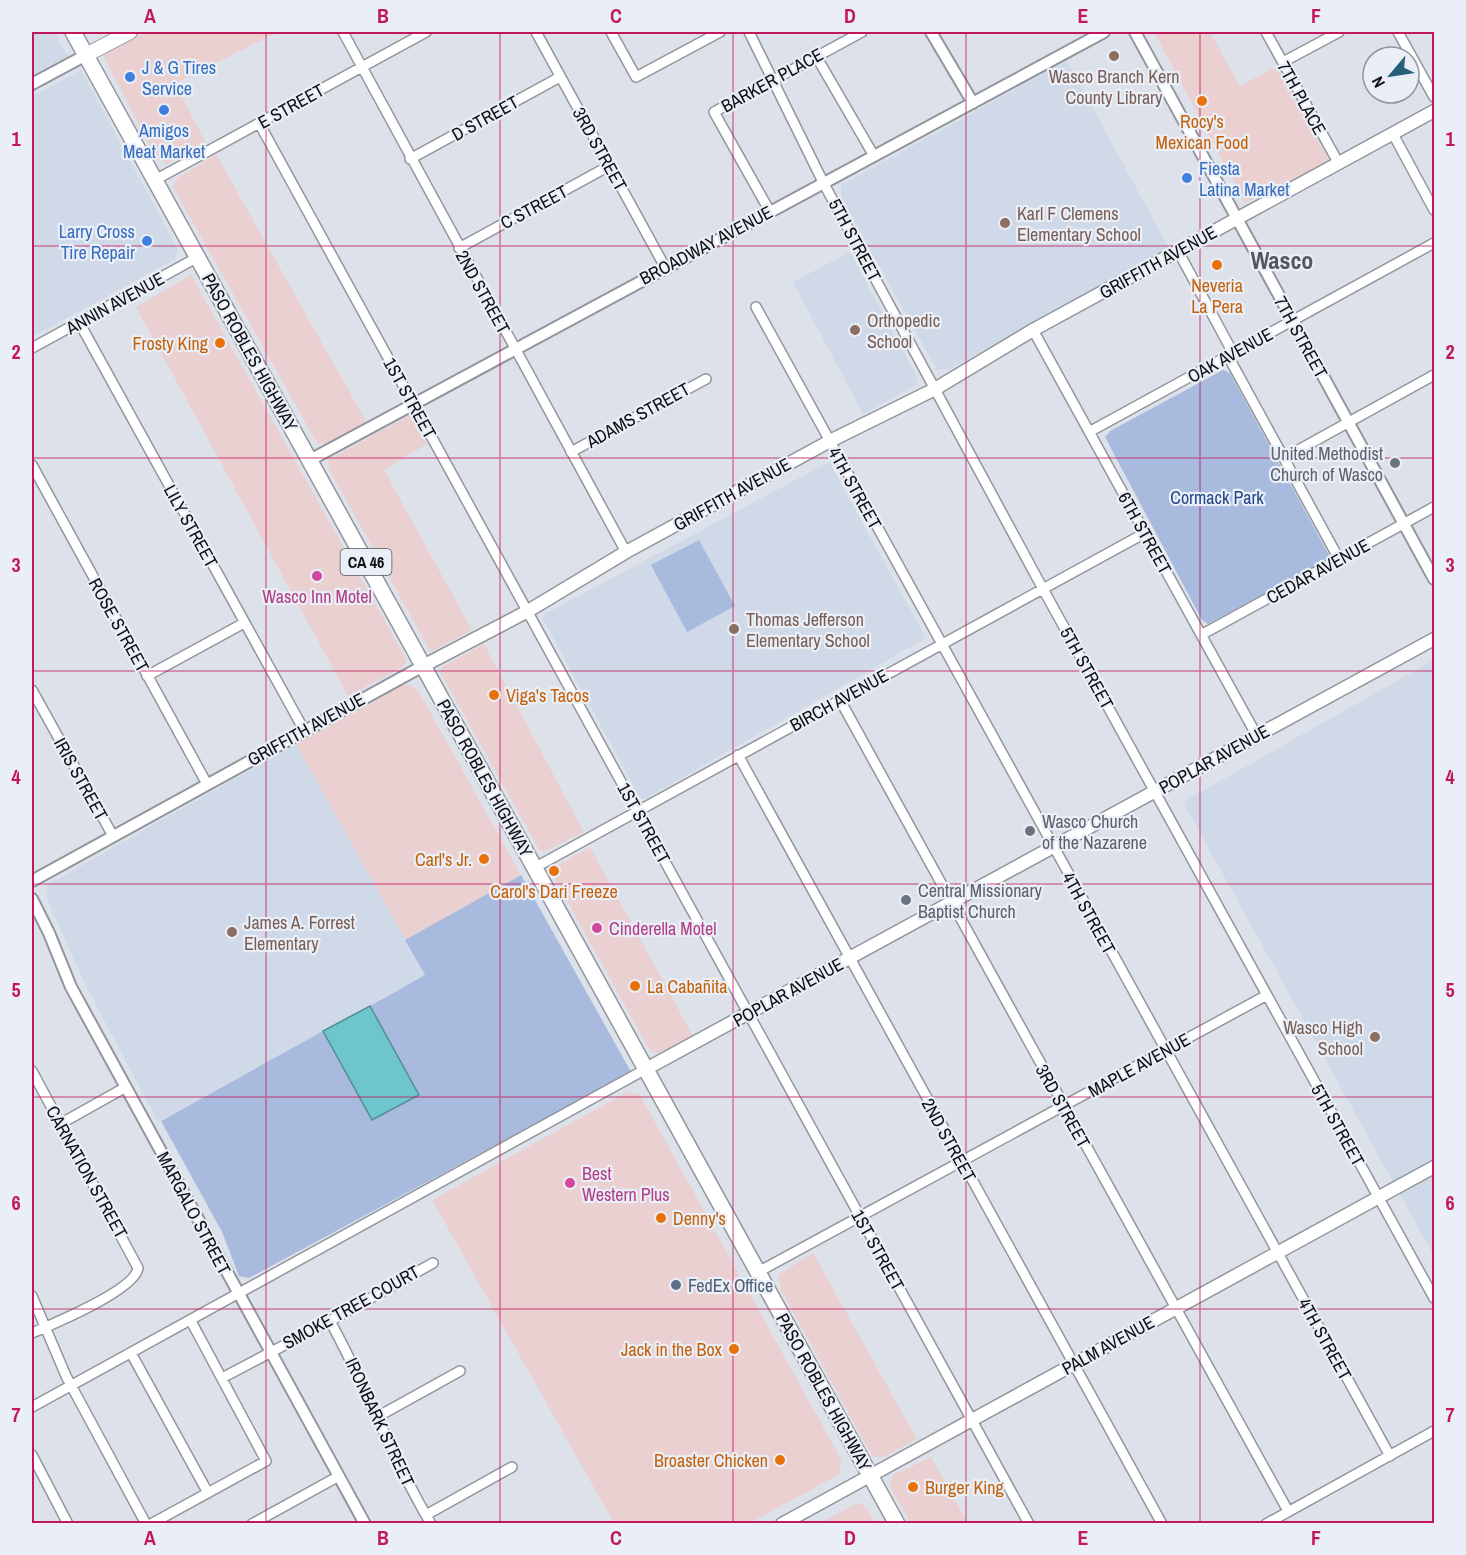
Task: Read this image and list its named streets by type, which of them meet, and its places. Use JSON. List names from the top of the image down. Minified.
{"streets":{"highway":["PASO ROBLES HIGHWAY","CA 46"],"main road":["GRIFFITH AVENUE","POPLAR AVENUE","PALM AVENUE"],"street":["BARKER PLACE","7TH PLACE","E STREET","D STREET","3RD STREET","C STREET","5TH STREET","BROADWAY AVENUE","2ND STREET","ANNIN AVENUE","7TH STREET","OAK AVENUE","1ST STREET","ADAMS STREET","4TH STREET","LILY STREET","6TH STREET","CEDAR AVENUE","ROSE STREET","BIRCH AVENUE","IRIS STREET","MAPLE AVENUE","CARNATION STREET","MARGALO STREET","SMOKE TREE COURT","IRONBARK STREET"]},"crossings":[["BARKER PLACE","5TH STREET"],["BARKER PLACE","BROADWAY AVENUE"],["7TH PLACE","GRIFFITH AVENUE"],["E STREET","2ND STREET"],["E STREET","PASO ROBLES HIGHWAY"],["E STREET","1ST STREET"],["D STREET","3RD STREET"],["D STREET","2ND STREET"],["3RD STREET","C STREET"],["3RD STREET","BROADWAY AVENUE"],["3RD STREET","BIRCH AVENUE"],["3RD STREET","POPLAR AVENUE"],["3RD STREET","MAPLE AVENUE"],["3RD STREET","PALM AVENUE"],["C STREET","2ND STREET"],["5TH STREET","BROADWAY AVENUE"],["5TH STREET","GRIFFITH AVENUE"],["5TH STREET","BIRCH AVENUE"],["5TH STREET","POPLAR AVENUE"],["5TH STREET","MAPLE AVENUE"],["5TH STREET","PALM AVENUE"],["BROADWAY AVENUE","2ND STREET"],["BROADWAY AVENUE","PASO ROBLES HIGHWAY"],["BROADWAY AVENUE","1ST STREET"],["GRIFFITH AVENUE","2ND STREET"],["GRIFFITH AVENUE","7TH STREET"],["GRIFFITH AVENUE","PASO ROBLES HIGHWAY"],["GRIFFITH AVENUE","1ST STREET"],["GRIFFITH AVENUE","4TH STREET"],["GRIFFITH AVENUE","LILY STREET"],["GRIFFITH AVENUE","6TH STREET"],["GRIFFITH AVENUE","ROSE STREET"],["GRIFFITH AVENUE","IRIS STREET"],["2ND STREET","ADAMS STREET"],["2ND STREET","BIRCH AVENUE"],["2ND STREET","POPLAR AVENUE"],["2ND STREET","MAPLE AVENUE"],["2ND STREET","PALM AVENUE"],["ANNIN AVENUE","PASO ROBLES HIGHWAY"],["ANNIN AVENUE","LILY STREET"],["7TH STREET","OAK AVENUE"],["7TH STREET","CEDAR AVENUE"],["PASO ROBLES HIGHWAY","BIRCH AVENUE"],["PASO ROBLES HIGHWAY","POPLAR AVENUE"],["PASO ROBLES HIGHWAY","MAPLE AVENUE"],["PASO ROBLES HIGHWAY","PALM AVENUE"],["OAK AVENUE","6TH STREET"],["1ST STREET","BIRCH AVENUE"],["1ST STREET","POPLAR AVENUE"],["1ST STREET","MAPLE AVENUE"],["1ST STREET","PALM AVENUE"],["4TH STREET","BIRCH AVENUE"],["4TH STREET","POPLAR AVENUE"],["4TH STREET","MAPLE AVENUE"],["4TH STREET","PALM AVENUE"],["6TH STREET","CEDAR AVENUE"],["6TH STREET","BIRCH AVENUE"],["6TH STREET","POPLAR AVENUE"],["MARGALO STREET","SMOKE TREE COURT"],["SMOKE TREE COURT","IRONBARK STREET"]],"districts":["Wasco"],"parks":["Cormack Park"],"places":["Wasco Branch Kern County Library","J & G Tires Service","Rocy's Mexican Food","Amigos Meat Market","Fiesta Latina Market","Karl F Clemens Elementary School","Larry Cross Tire Repair","Neveria La Pera","Orthopedic School","Frosty King","United Methodist Church of Wasco","Wasco Inn Motel","Thomas Jefferson Elementary School","Viga's Tacos","Wasco Church of the Nazarene","Carl's Jr.","Carol's Dari Freeze","Central Missionary Baptist Church","Cinderella Motel","James A. Forrest Elementary","La Cabañita","Wasco High School","Best Western Plus","Denny's","FedEx Office","Jack in the Box","Broaster Chicken","Burger King"],"north":"bottom left","grid":{"columns":["A","B","C","D","E","F"],"rows":["1","2","3","4","5","6","7"]}}
